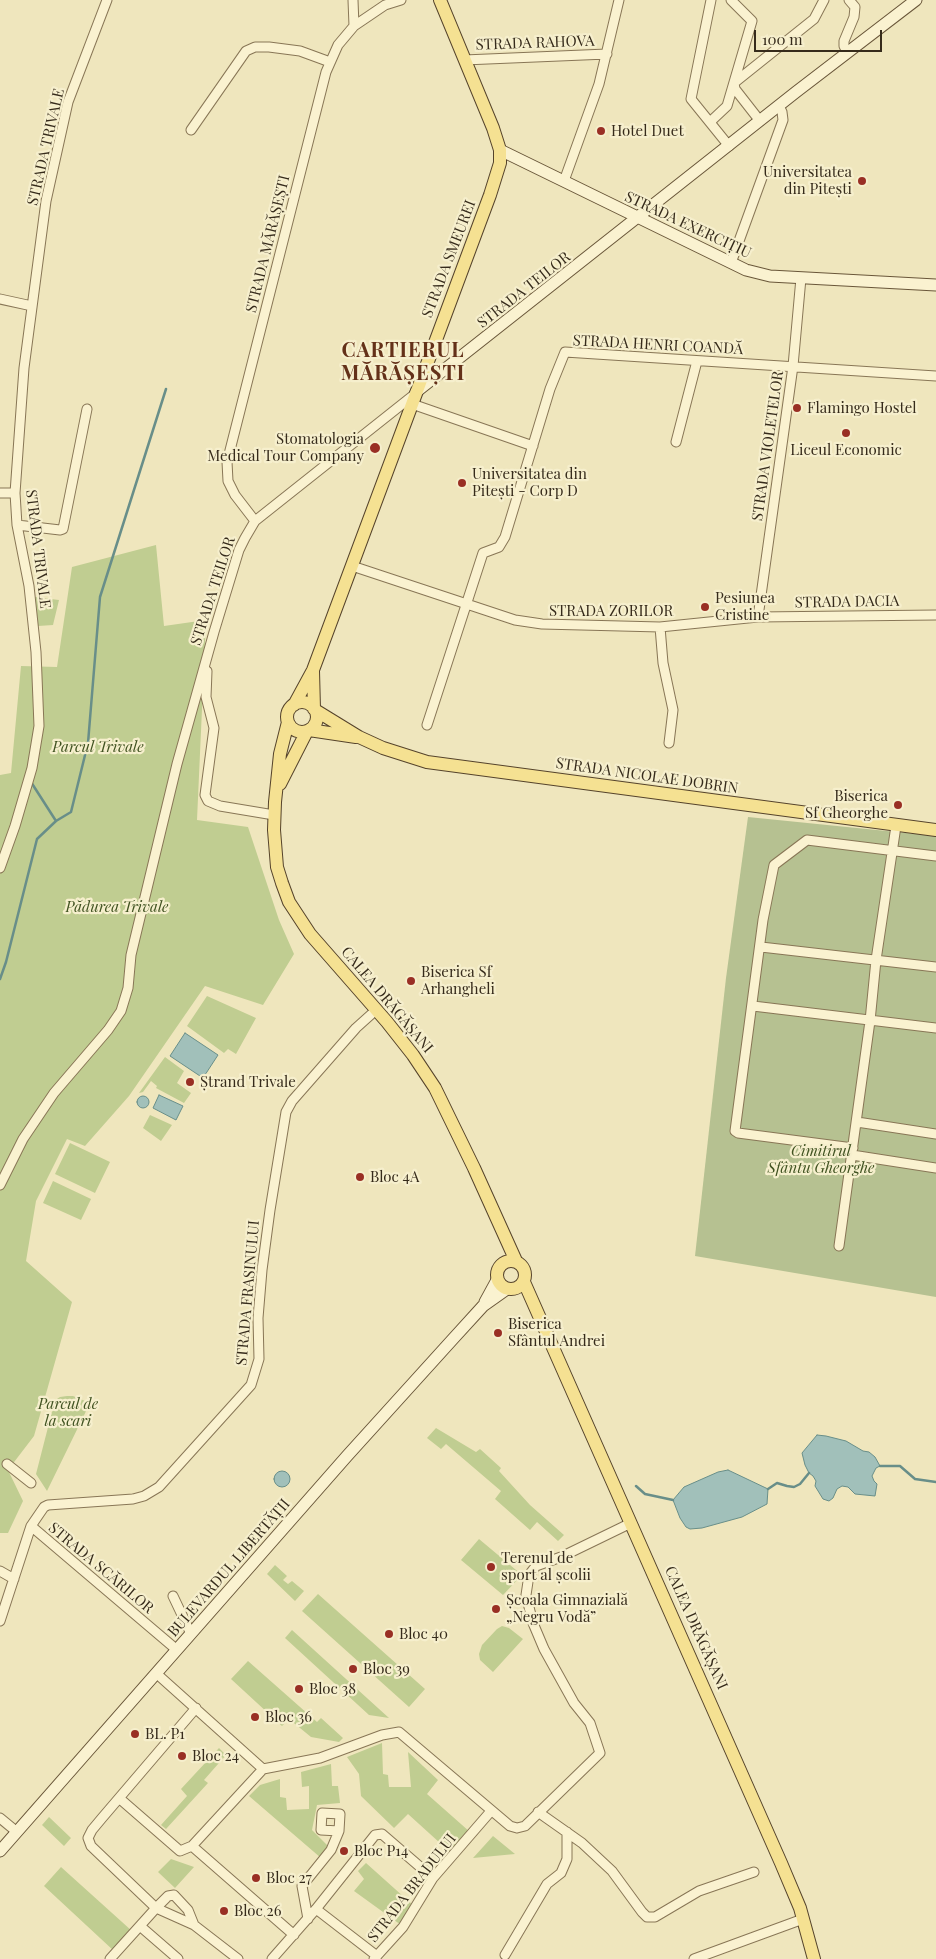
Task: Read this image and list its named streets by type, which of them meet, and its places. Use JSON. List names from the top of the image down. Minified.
{"streets":{"main road":["STRADA EXERCIȚIU","STRADA SMEUREI","STRADA TEILOR","STRADA NICOLAE DOBRIN","CALEA DRĂGĂȘANI","BULEVARDUL LIBERTĂȚII"],"street":["STRADA RAHOVA","STRADA TRIVALE","STRADA MĂRĂȘEȘTI","STRADA HENRI COANDĂ","STRADA VIOLETELOR","STRADA DACIA","STRADA ZORILOR","STRADA FRASINULUI","STRADA SCĂRILOR","STRADA BRADULUI"]},"crossings":[["STRADA RAHOVA","STRADA SMEUREI"],["STRADA EXERCIȚIU","STRADA SMEUREI"],["STRADA EXERCIȚIU","STRADA TEILOR"],["STRADA EXERCIȚIU","STRADA VIOLETELOR"],["STRADA MĂRĂȘEȘTI","STRADA TEILOR"],["STRADA SMEUREI","STRADA TEILOR"],["STRADA SMEUREI","STRADA ZORILOR"],["STRADA SMEUREI","STRADA NICOLAE DOBRIN"],["STRADA SMEUREI","CALEA DRĂGĂȘANI"],["STRADA HENRI COANDĂ","STRADA VIOLETELOR"],["STRADA HENRI COANDĂ","STRADA ZORILOR"],["STRADA VIOLETELOR","STRADA DACIA"],["STRADA VIOLETELOR","STRADA ZORILOR"],["STRADA DACIA","STRADA ZORILOR"],["STRADA NICOLAE DOBRIN","CALEA DRĂGĂȘANI"],["CALEA DRĂGĂȘANI","STRADA FRASINULUI"],["CALEA DRĂGĂȘANI","BULEVARDUL LIBERTĂȚII"],["STRADA FRASINULUI","STRADA SCĂRILOR"],["STRADA SCĂRILOR","BULEVARDUL LIBERTĂȚII"]],"districts":["CARTIERUL MĂRĂȘEȘTI"],"parks":["Parcul Trivale","Pădurea Trivale","Cimitirul Sfântu Gheorghe","Parcul de la scari"],"places":["Hotel Duet","Universitatea din Pitești","Flamingo Hostel","Liceul Economic","Stomatologia Medical Tour Company","Universitatea din Pitești - Corp D","Pesiunea Cristine","Biserica Sf Gheorghe","Biserica Sf Arhangheli","Ștrand Trivale","Bloc 4A","Biserica Sfântul Andrei","Terenul de sport al școlii","Școala Gimnazială „Negru Vodă”","Bloc 40","Bloc 39","Bloc 38","Bloc 36","BL. P1","Bloc 24","Bloc P14","Bloc 27","Bloc 26"],"scale_bar":"100 m"}
